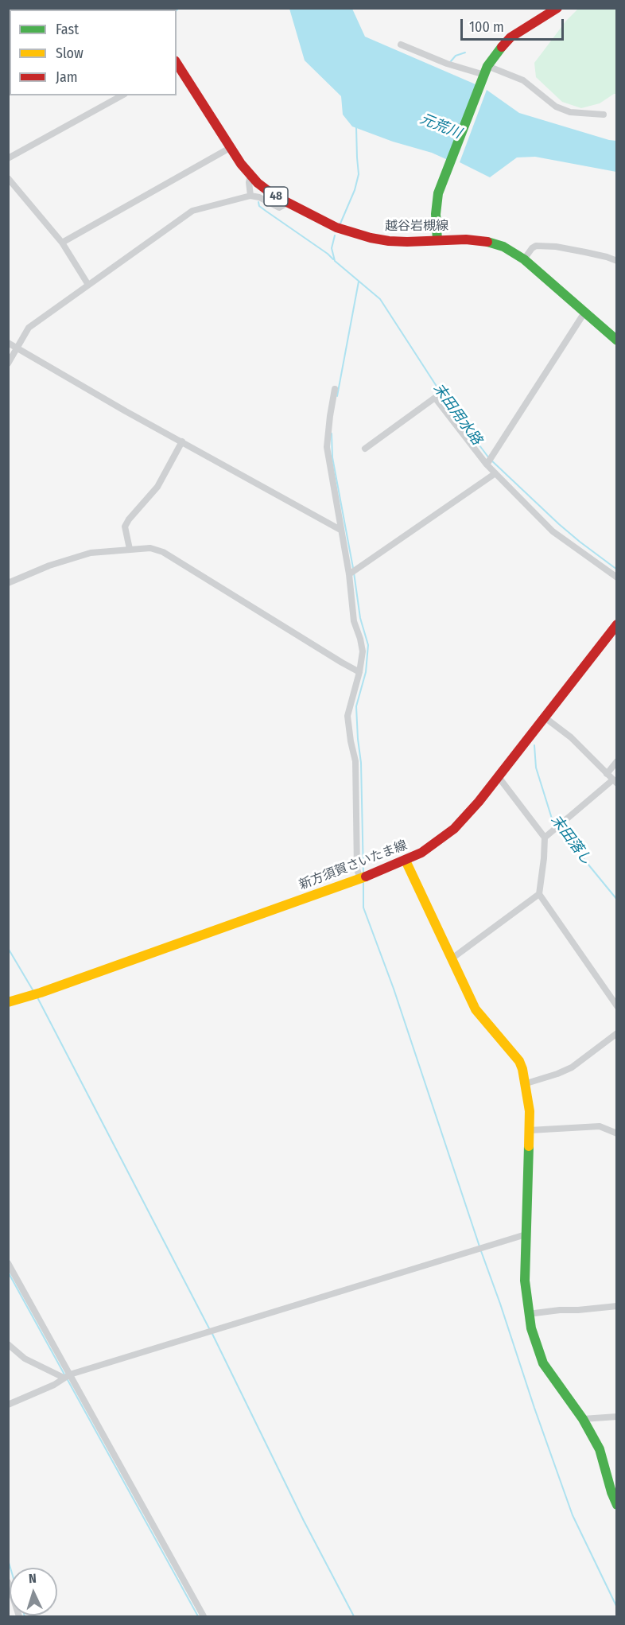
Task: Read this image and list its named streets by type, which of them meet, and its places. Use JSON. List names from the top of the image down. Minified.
{"streets":{"main road":["48","越谷岩槻線","新方須賀さいたま線"]},"water":["元荒川","末田用水路","末田落し"],"legend":["Fast","Slow","Jam"],"scale_bar":"100 m","north":"top"}
